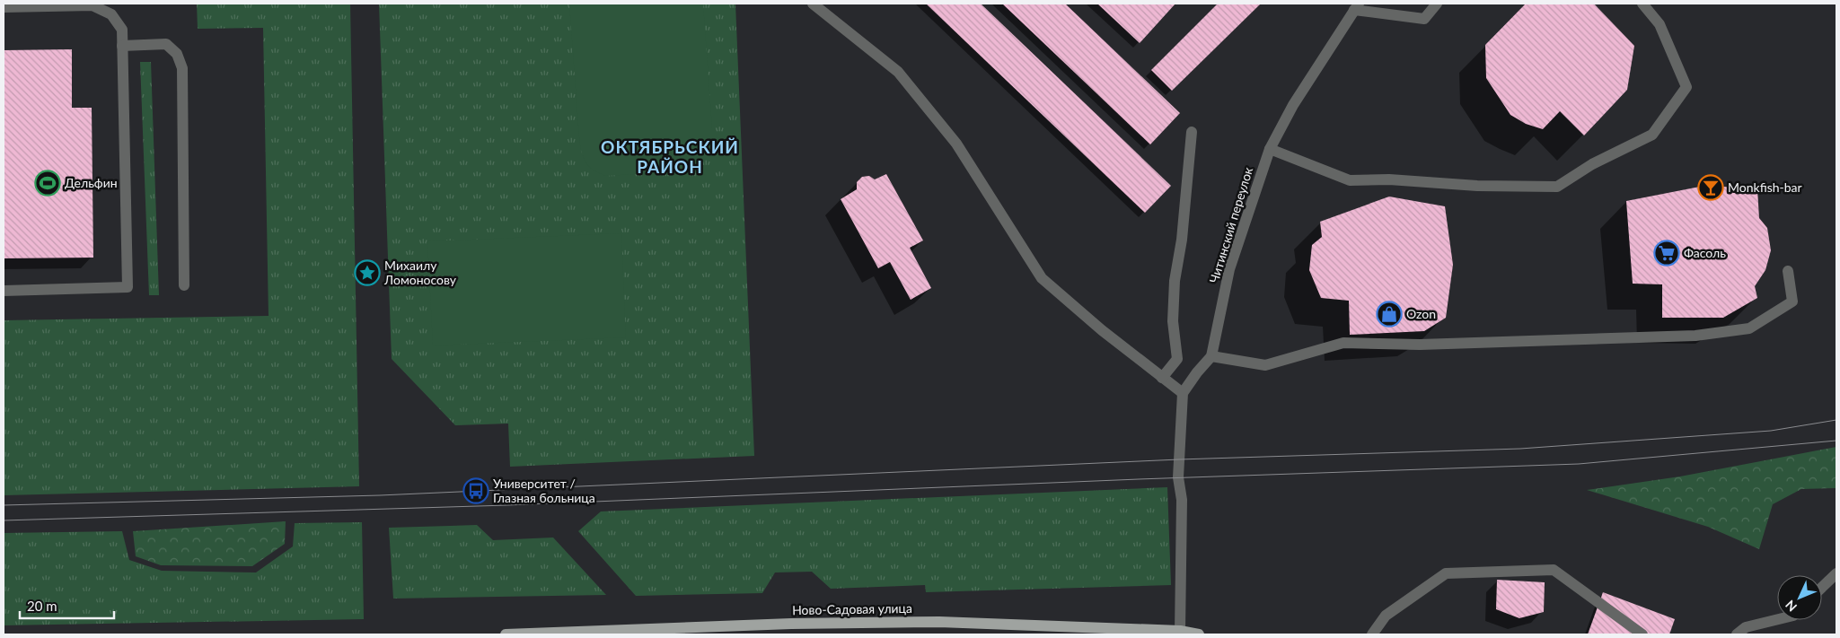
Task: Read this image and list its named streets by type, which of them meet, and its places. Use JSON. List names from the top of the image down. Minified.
{"streets":{"main road":["Ново-Садовая улица"],"street":["Читинский переулок"]},"districts":["ОКТЯБРЬСКИЙ РАЙОН"],"places":{"sports":["Дельфин"],"bar":["Monkfish-bar"],"supermarket":["Фасоль"],"place":["Михаилу Ломоносову"],"shop":["Ozon"],"bus stop":["Университет / Глазная больница"]},"scale_bar":"20 m","north":"bottom left"}
